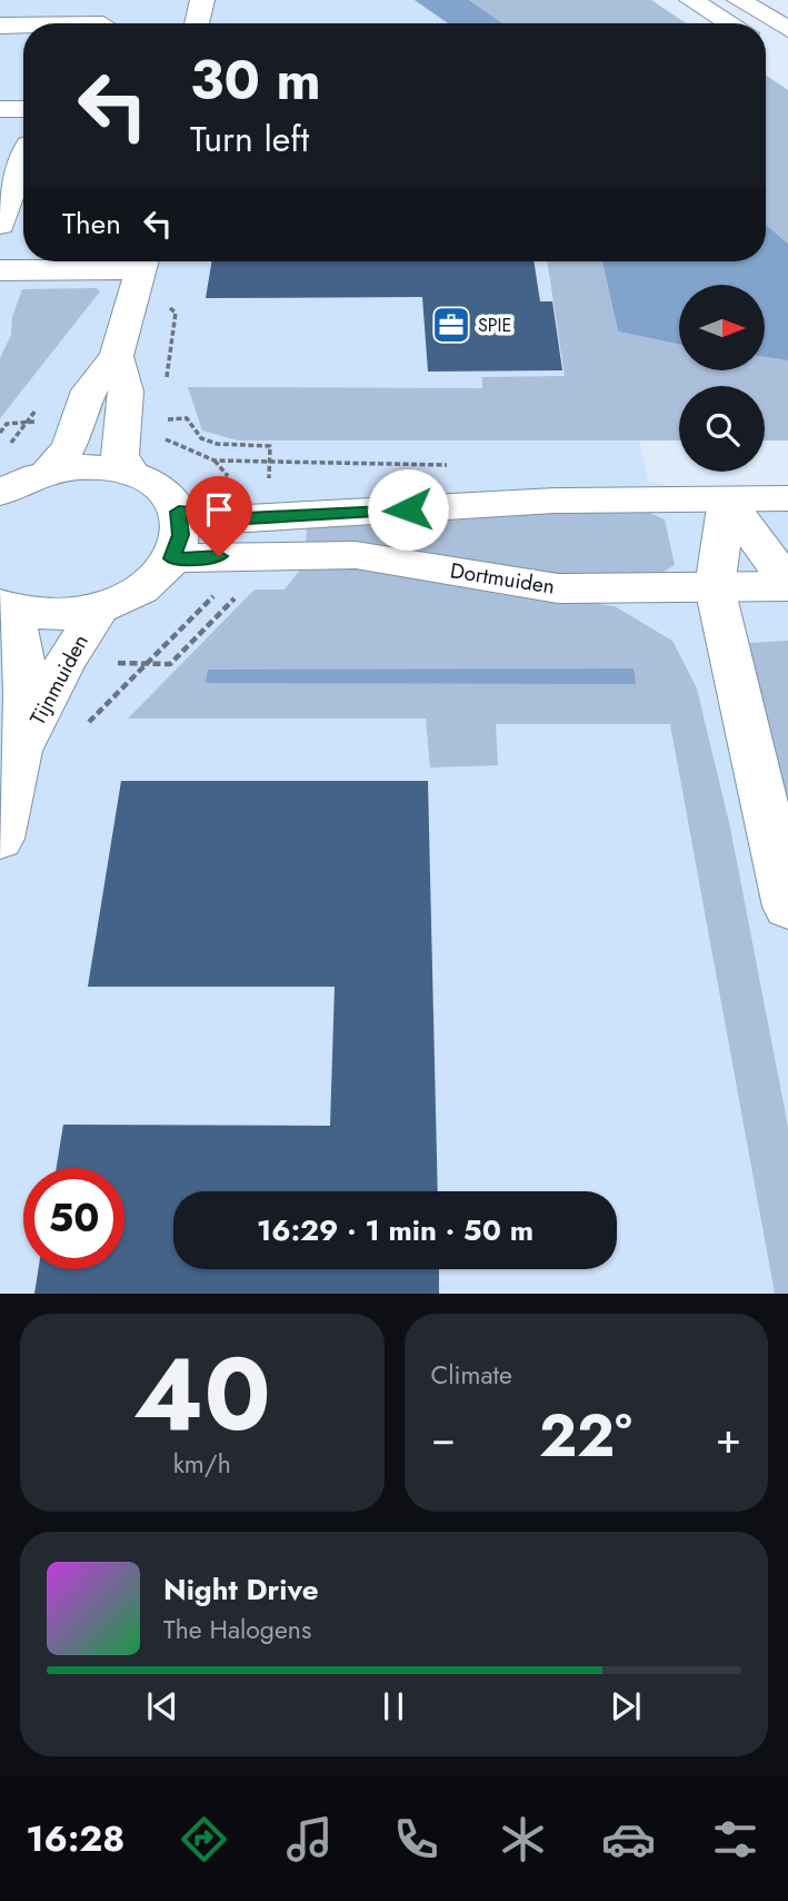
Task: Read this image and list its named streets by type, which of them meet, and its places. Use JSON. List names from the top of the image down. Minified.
{"streets":{"main road":["Dortmuiden","Tijnmuiden"]},"places":{"office":["SPIE"]},"north":"right","page":{"turn":["30 m","Turn left"],"then":"Then","limit":"50","trip":"16:29 · 1 min · 50 m","tile":[["40","km/h"],"Climate"],"heat":["−","22°","+"],"song":["Night Drive","The Halogens"],"tabs":"16:28"}}
